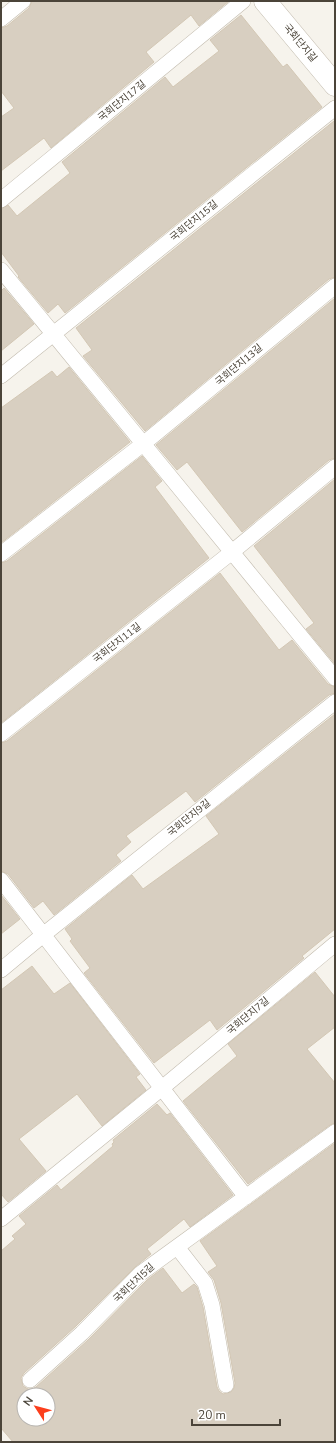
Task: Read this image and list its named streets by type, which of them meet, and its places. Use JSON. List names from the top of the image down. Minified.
{"streets":{"street":["국회단지길"],"lane":["국회단지17길","국회단지15길","국회단지13길","국회단지11길","국회단지9길","국회단지7길","국회단지5길"]},"scale_bar":"20 m","north":"top left"}
